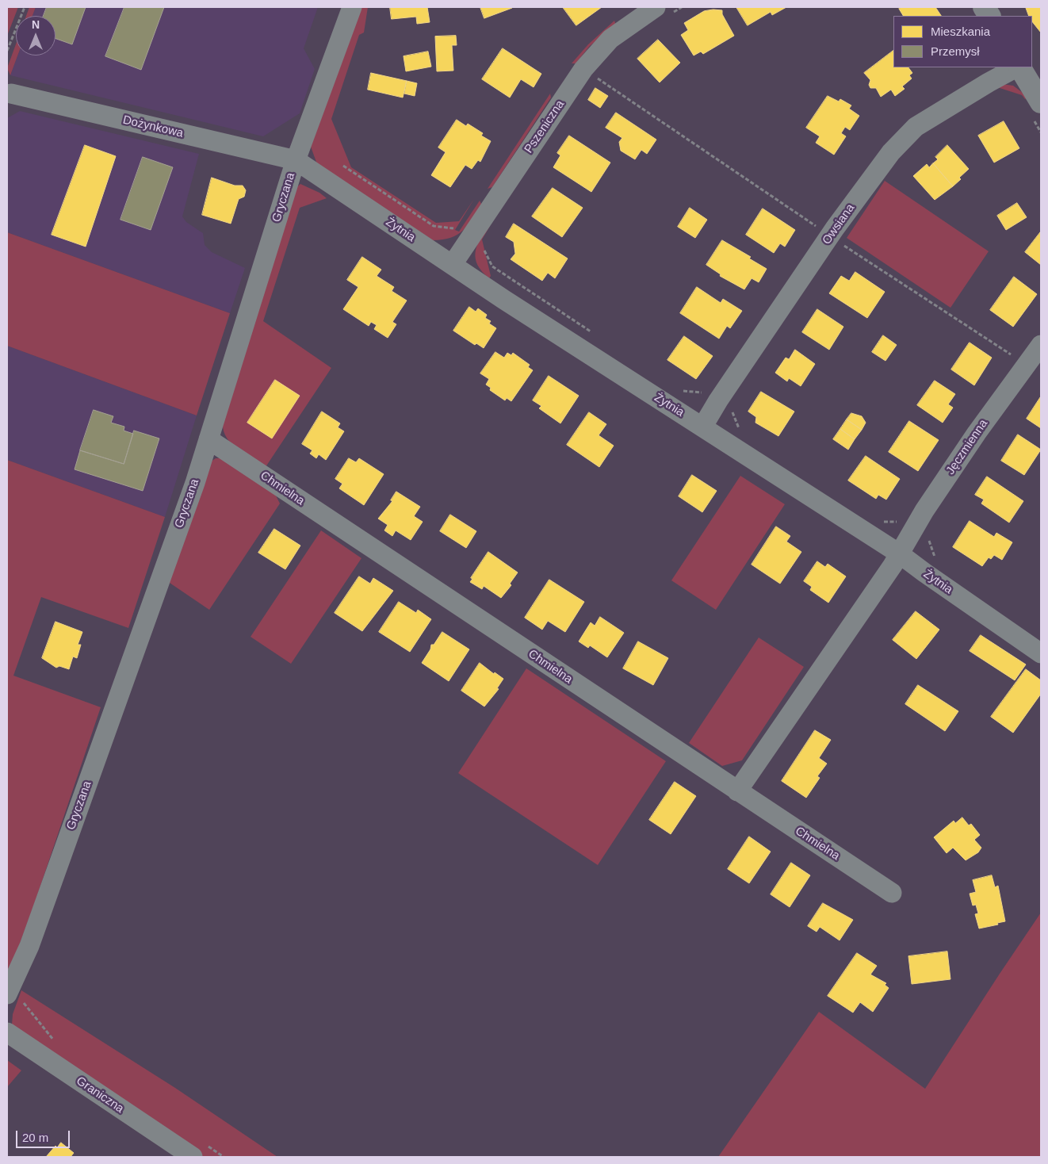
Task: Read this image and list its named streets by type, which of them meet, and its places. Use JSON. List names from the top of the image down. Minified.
{"streets":{"street":["Dożynkowa","Pszeniczna","Gryczana","Owsiana","Żytnia","Jęczmienna","Chmielna","Graniczna"]},"crossings":[["Dożynkowa","Gryczana"],["Dożynkowa","Żytnia"],["Pszeniczna","Żytnia"],["Gryczana","Żytnia"],["Gryczana","Chmielna"],["Owsiana","Żytnia"],["Żytnia","Jęczmienna"],["Jęczmienna","Chmielna"]],"legend":["Mieszkania","Przemysł"],"scale_bar":"20 m","north":"top"}
